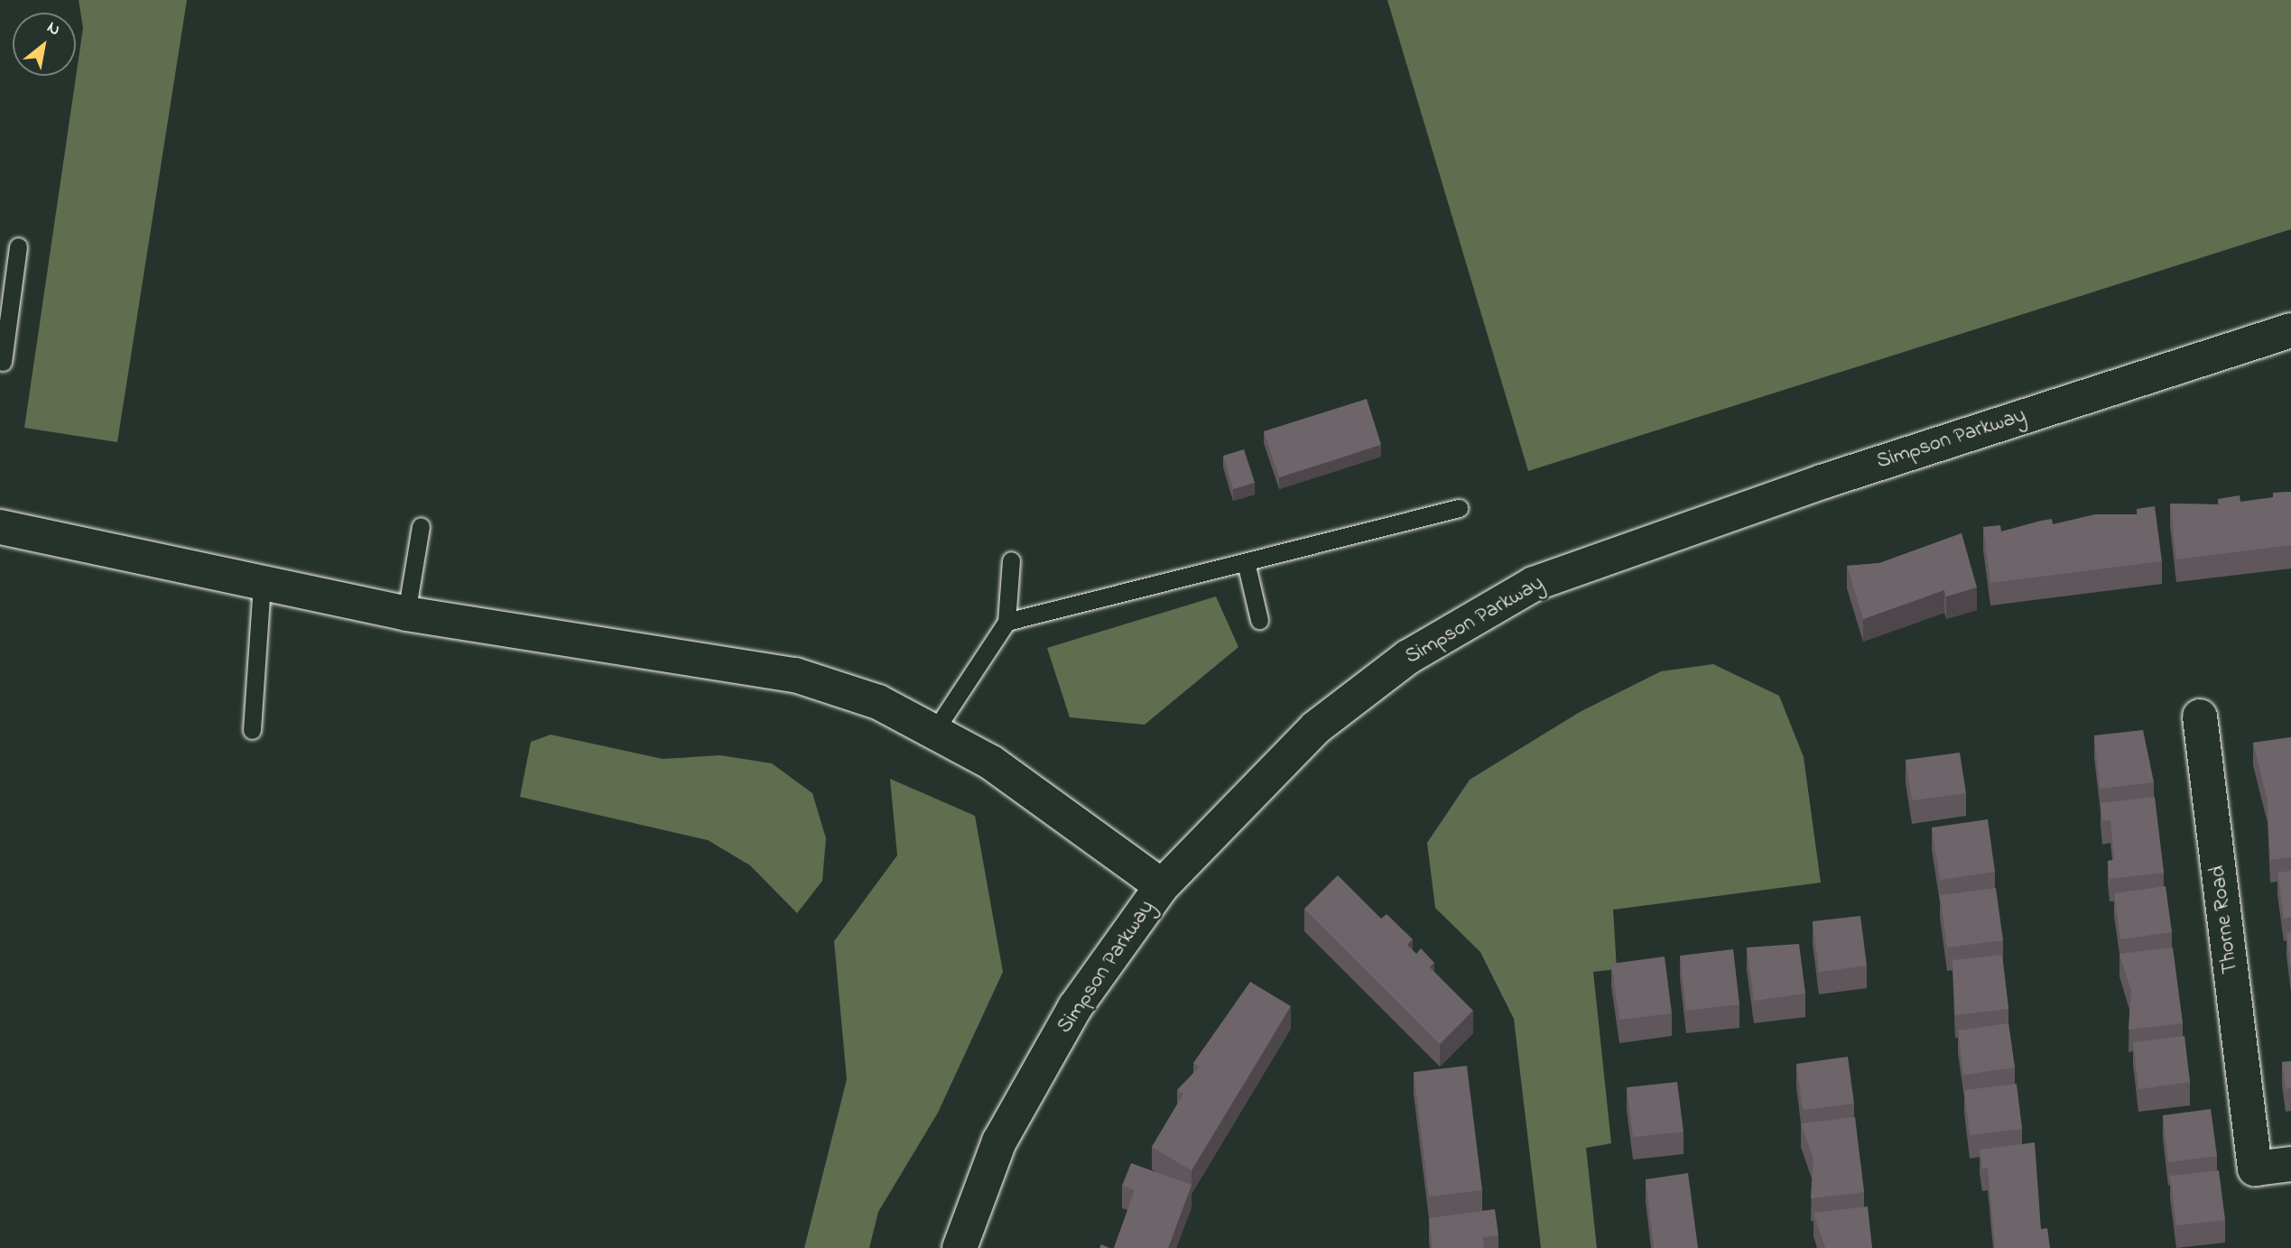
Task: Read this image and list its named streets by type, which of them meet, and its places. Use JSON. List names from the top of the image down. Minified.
{"streets":{"main road":["Simpson Parkway","Thorne Road"]},"north":"top right"}
